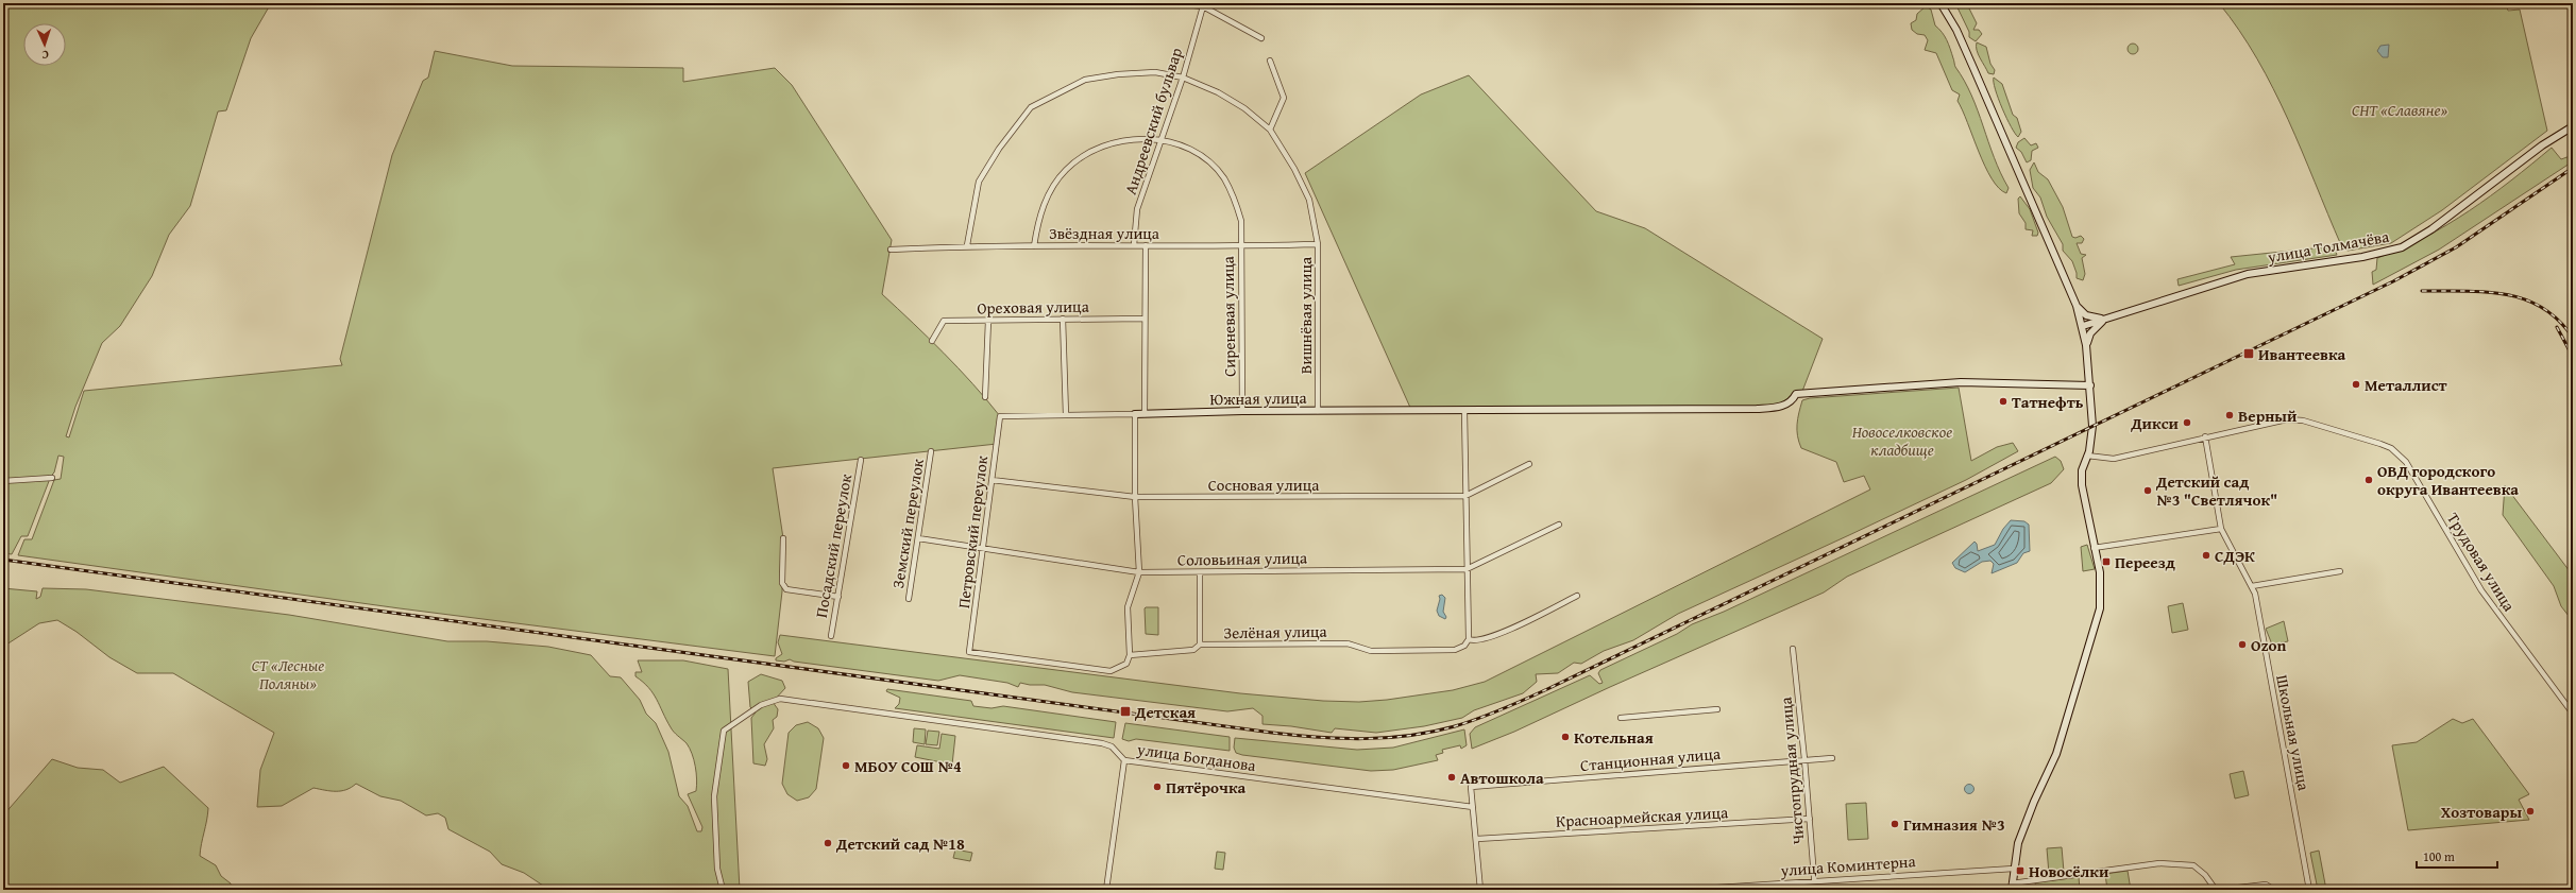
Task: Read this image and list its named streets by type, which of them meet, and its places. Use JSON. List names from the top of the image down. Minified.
{"streets":{"street":["Андреевский бульвар","Звёздная улица","улица Толмачёва","Ореховая улица","Вишнёвая улица","Сиреневая улица","Южная улица","Сосновая улица","Земский переулок","Петровский переулок","Посадский переулок","Соловьиная улица","Трудовая улица","Зелёная улица","Школьная улица","улица Богданова","Станционная улица","Чистопрудная улица","Красноармейская улица","улица Коминтерна"]},"crossings":[["Андреевский бульвар","Звёздная улица"],["Андреевский бульвар","Вишнёвая улица"],["Андреевский бульвар","Сиреневая улица"],["Звёздная улица","Вишнёвая улица"],["Звёздная улица","Сиреневая улица"],["Вишнёвая улица","Южная улица"],["Сиреневая улица","Южная улица"],["Южная улица","Петровский переулок"],["Сосновая улица","Петровский переулок"],["Земский переулок","Соловьиная улица"],["Петровский переулок","Соловьиная улица"],["Петровский переулок","Зелёная улица"],["Трудовая улица","Школьная улица"],["улица Богданова","Станционная улица"],["Станционная улица","Чистопрудная улица"],["Чистопрудная улица","Красноармейская улица"],["Чистопрудная улица","улица Коминтерна"]],"parks":["СНТ «Славяне»","Новоселковское кладбище","СТ «Лесные Поляны»"],"places":{"transit":["Ивантеевка","Переезд","Детская","Новосёлки"],"other":["Металлист","Татнефть","Верный","Дикси","ОВД городского округа Ивантеевка","Детский сад №3 \"Светлячок\"","СДЭК","Ozon","Котельная","МБОУ СОШ №4","Автошкола","Пятёрочка","Хозтовары","Гимназия №3","Детский сад №18"]},"scale_bar":"100 m","north":"bottom"}
